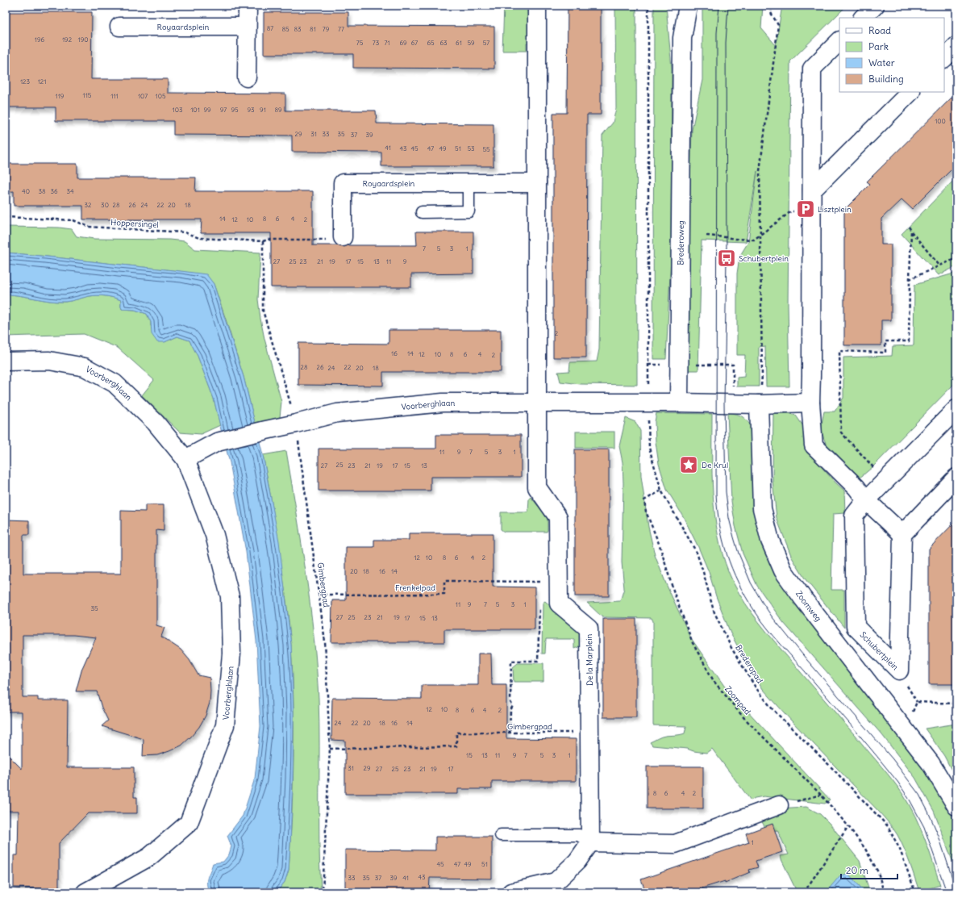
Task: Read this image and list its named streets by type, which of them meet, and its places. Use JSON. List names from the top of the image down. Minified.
{"streets":{"street":["Royaardsplein","Brederoweg","Voorberghlaan","Zoomweg","Schubertplein","De la Marplein"],"path":["Hoppersingel","Gimbergpad","Frenkelpad","Brederopad","Zoompad"]},"crossings":[["Royaardsplein","Hoppersingel"],["Brederoweg","Voorberghlaan"],["Voorberghlaan","Gimbergpad"],["Voorberghlaan","De la Marplein"],["Voorberghlaan","Brederopad"],["Gimbergpad","Frenkelpad"],["Gimbergpad","De la Marplein"],["Frenkelpad","De la Marplein"],["Brederopad","Zoompad"]],"places":{"parking":["Lisztplein"],"bus stop":["Schubertplein"],"place":["De Krul"]},"house_numbers":["87","85","83","81","79","77","196","192","190","75","73","71","69","67","65","63","61","59","57","123","121","115","119","111","107","105","103","101","99","97","95","93","91","89","100","29","31","33","35","37","39","41","43","45","47","49","51","53","55","40","38","36","34","32","30","28","26","24","22","20","18","14","8","6","4","12","10","2","7","5","3","1","27","25","23","21","19","17","15","13","11","9","2","16","14","12","10","8","6","4","2","28","26","22","24","20","18","11","9","7","5","3","1","25","27","23","21","19","17","15","13","12","10","8","6","4","2","20","18","16","14","11","9","7","5","3","1","35","27","25","23","21","19","17","15","13","12","10","8","6","4","2","24","22","20","18","16","14","15","13","11","9","7","5","3","1","31","29","27","25","23","21","19","17","8","6","4","2","1","45","47","49","51","43","33","35","37","39","41"],"legend":["Road","Park","Water","Building"],"scale_bar":"20 m"}
